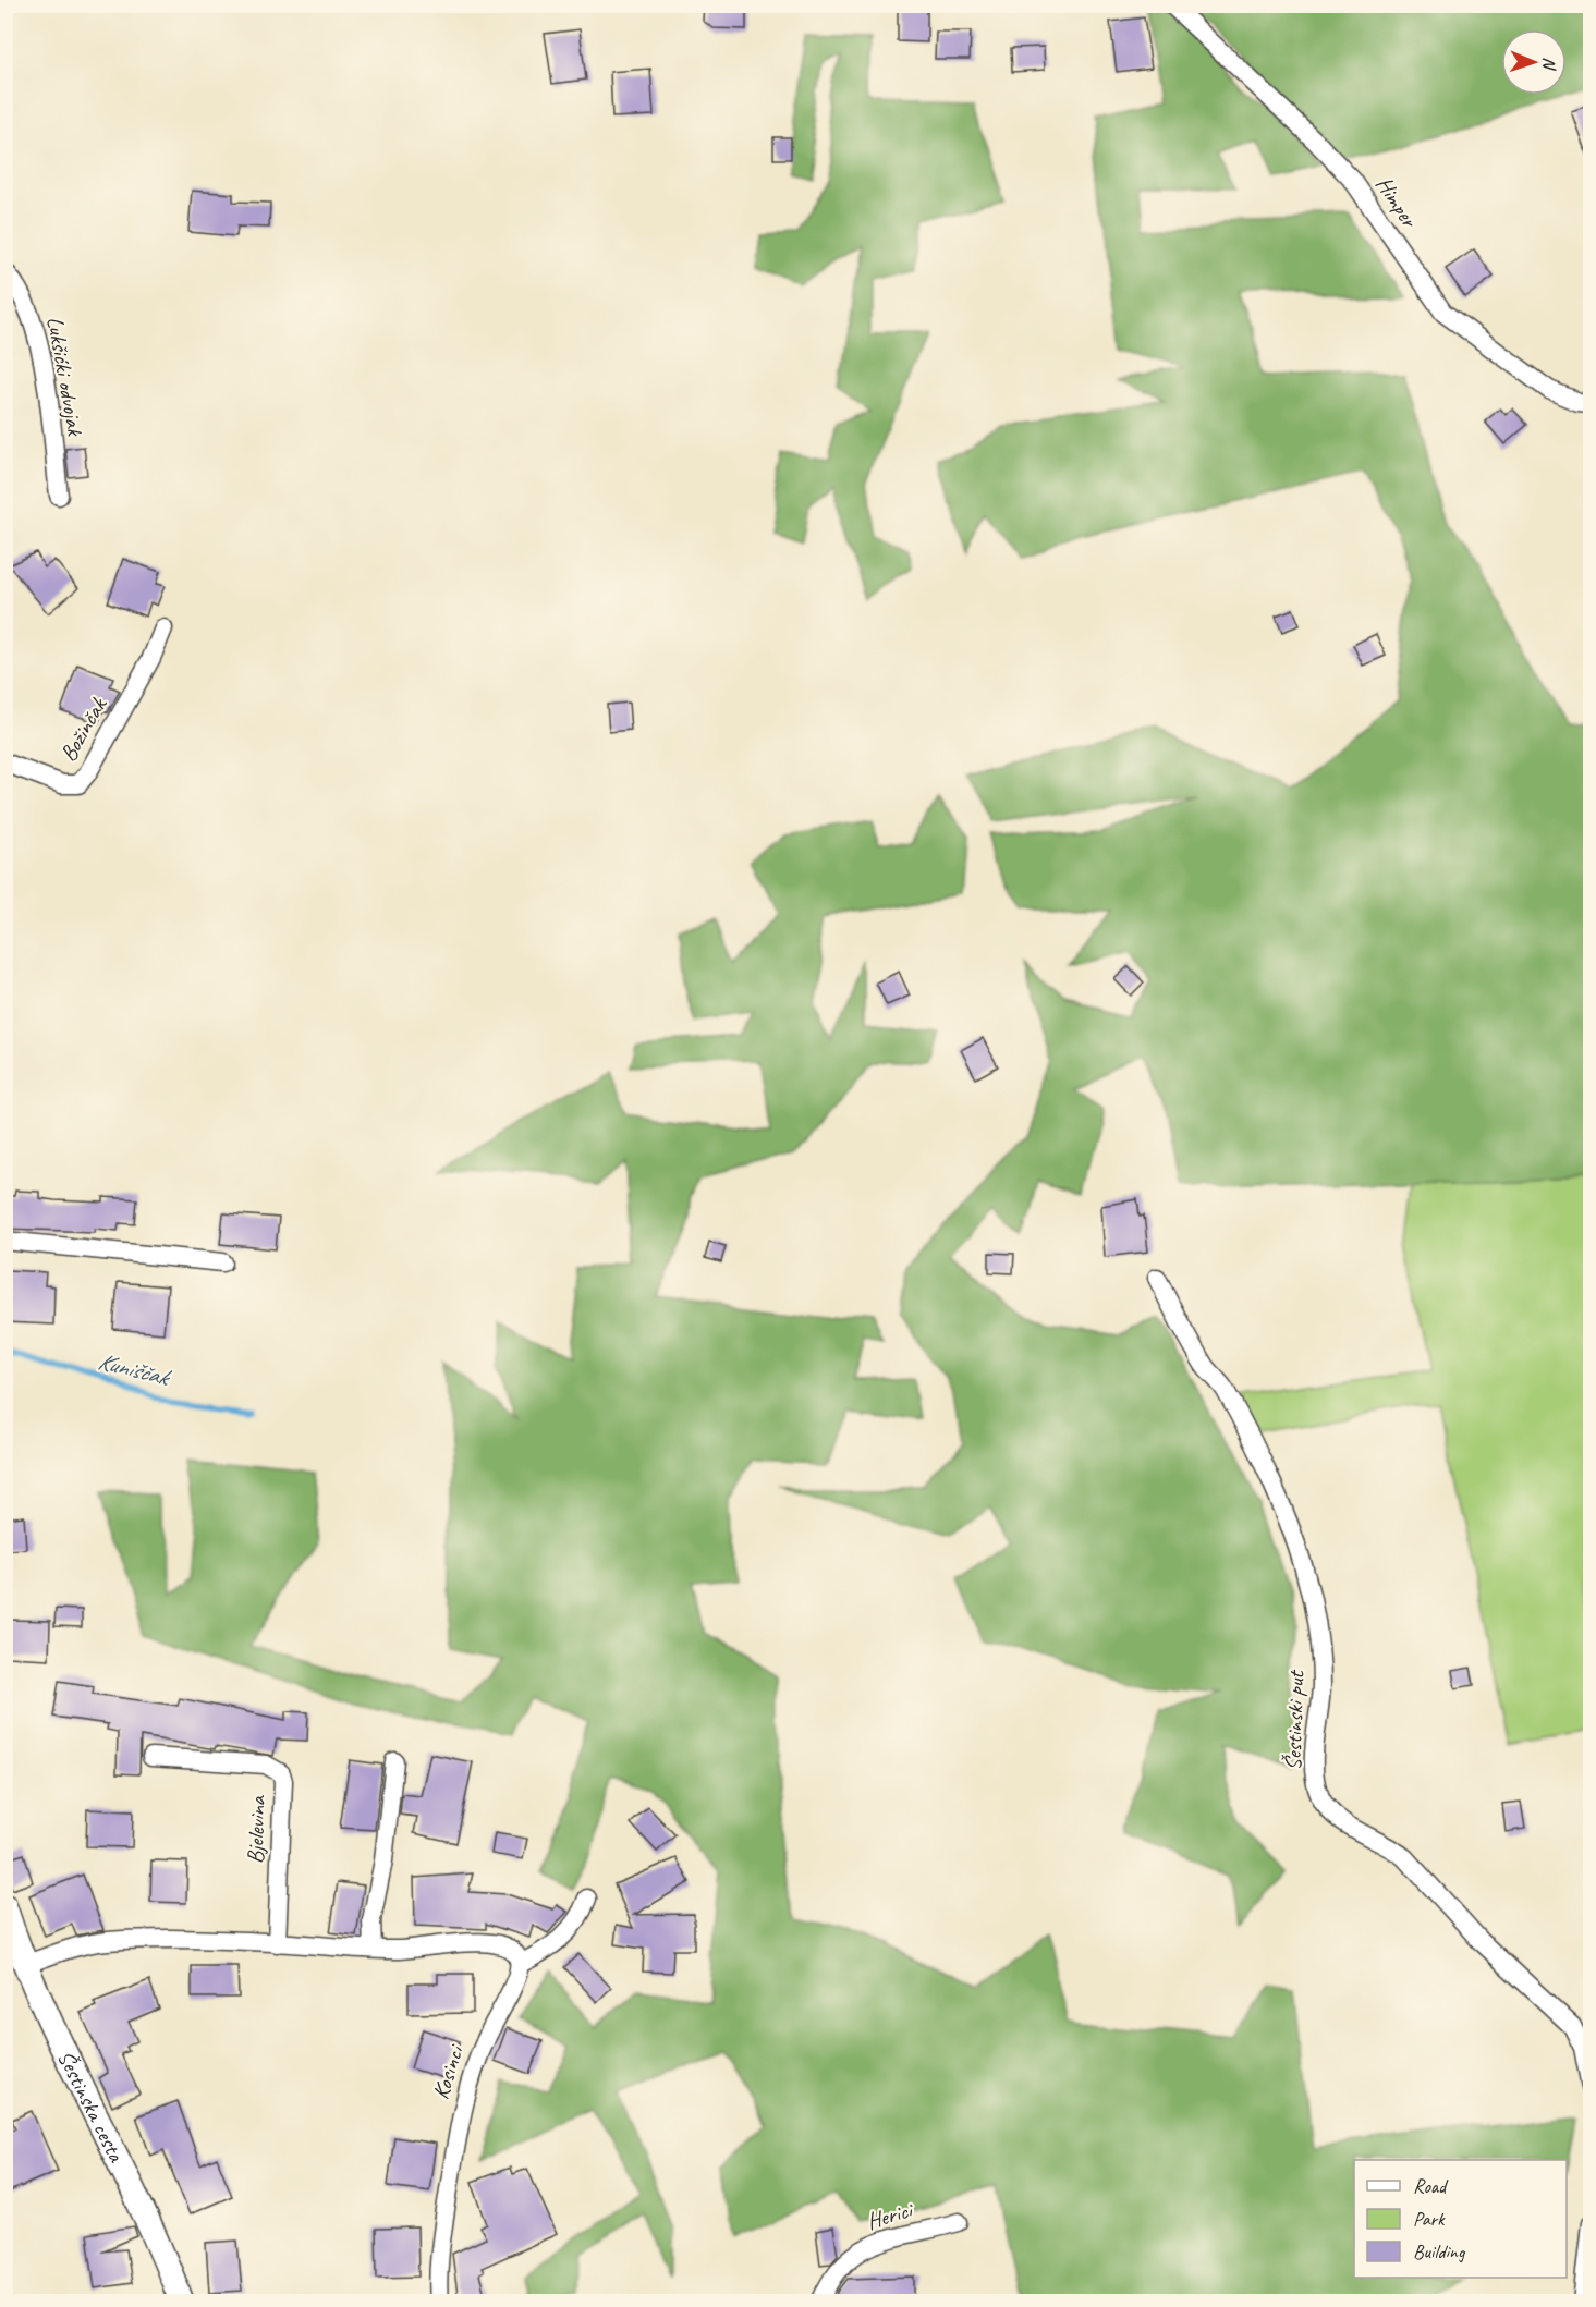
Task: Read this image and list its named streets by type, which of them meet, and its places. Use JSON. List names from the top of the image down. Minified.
{"streets":{"main road":["Šestinska cesta"],"street":["Himper","Lukšićki odvojak","Božinčak","Šestinski put","Bjelevina","Kosinci","Herici"]},"water":["Kuniščak"],"legend":["Road","Park","Building"],"north":"right"}
